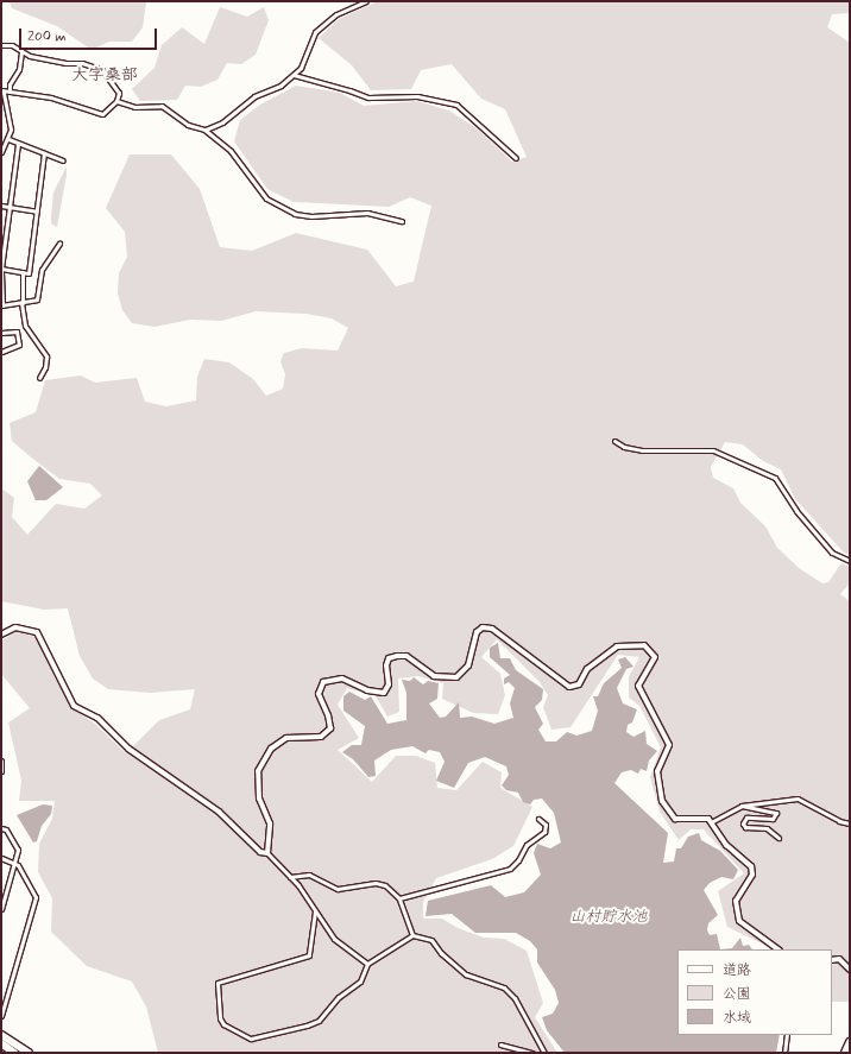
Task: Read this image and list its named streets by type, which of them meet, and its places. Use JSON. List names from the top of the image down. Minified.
{"districts":["大字桑部"],"water":["山村貯水池"],"legend":["道路","公園","水域"],"scale_bar":"200 m"}
